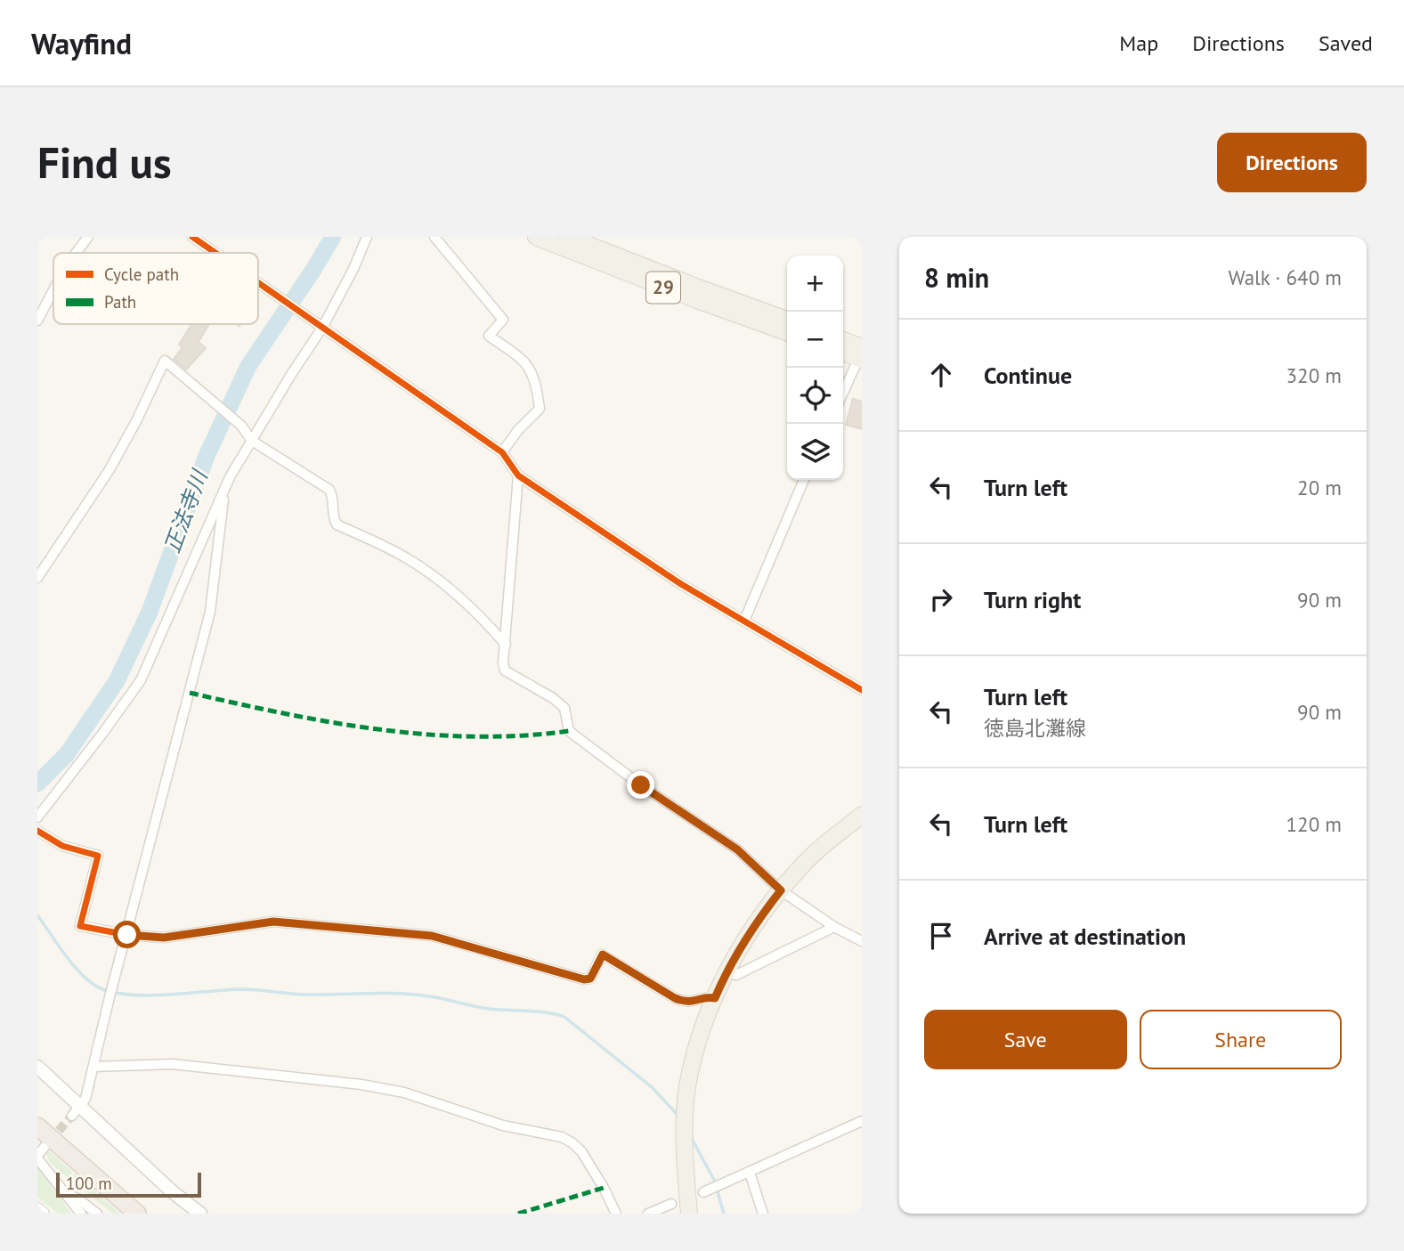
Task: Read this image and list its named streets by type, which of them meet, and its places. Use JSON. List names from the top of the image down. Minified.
{"streets":{"main road":["29"]},"water":["正法寺川"],"legend":["Cycle path","Path"],"scale_bar":"100 m","page":{"header":"Wayfind","nav":["Map","Directions","Saved"],"buttons":["Directions",["Save","Share"]],"title":"Find us","heading":["8 min","Walk · 640 m"],"map_buttons":["+","−"],"list":[["Continue","320 m"],["Turn left","20 m"],["Turn right","90 m"],["Turn left","徳島北灘線","90 m"],["Turn left","120 m"],"Arrive at destination"],"scale":"100 m"}}
